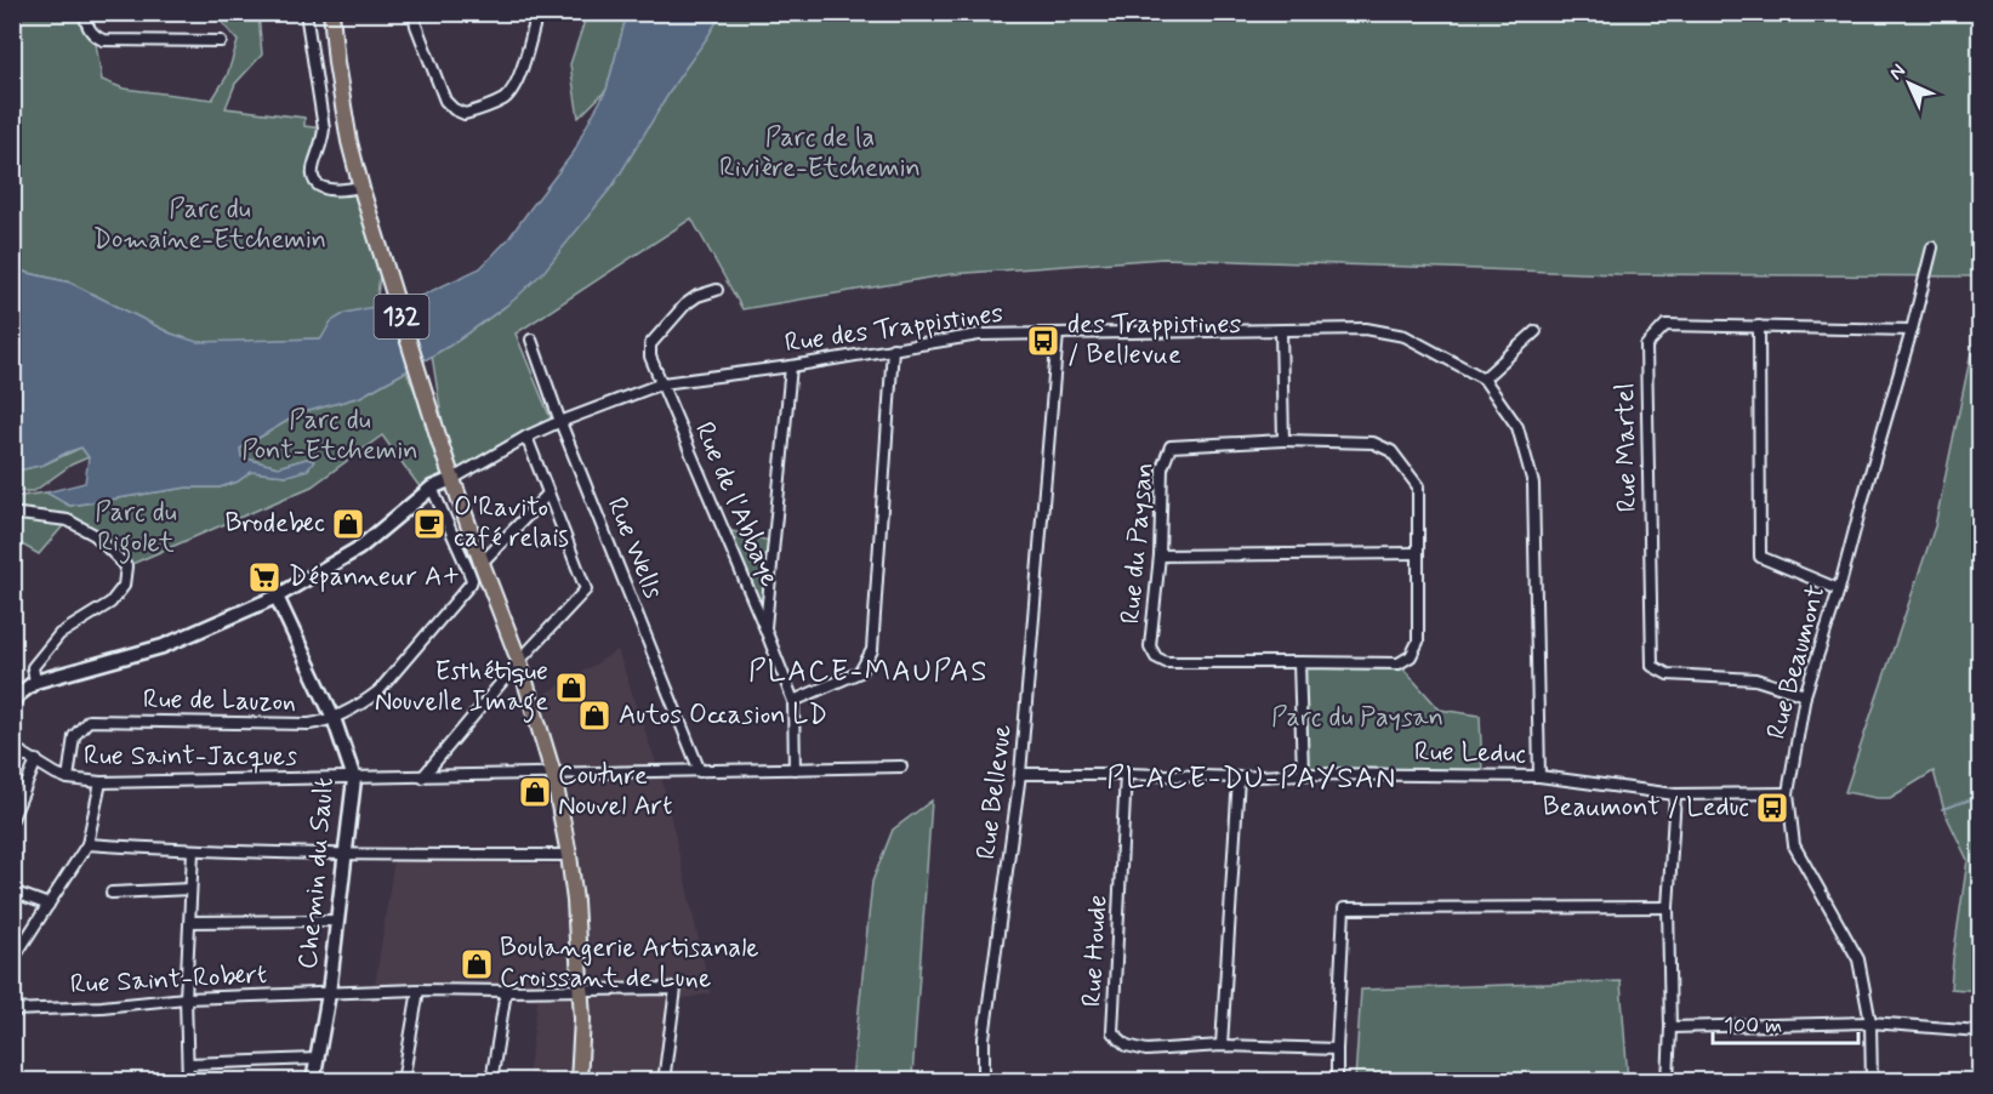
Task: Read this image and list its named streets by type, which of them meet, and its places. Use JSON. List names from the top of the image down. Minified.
{"streets":{"main road":["132"],"street":["Rue des Trappistines","Rue Martel","Rue de l'Abbaye","Rue du Paysan","Rue Wells","Rue Beaumont","Rue de Lauzon","Rue Leduc","Rue Saint-Jacques","Rue Bellevue","Chemin du Sault","Rue Houde","Rue Saint-Robert"]},"crossings":[["132","Rue des Trappistines"],["132","Rue Saint-Jacques"],["132","Rue Saint-Robert"],["Rue des Trappistines","Rue de l'Abbaye"],["Rue des Trappistines","Rue Wells"],["Rue des Trappistines","Rue Leduc"],["Rue des Trappistines","Rue Bellevue"],["Rue Martel","Rue Beaumont"],["Rue de l'Abbaye","Rue Saint-Jacques"],["Rue Wells","Rue Saint-Jacques"],["Rue Beaumont","Rue Leduc"],["Rue de Lauzon","Rue Saint-Jacques"],["Rue de Lauzon","Chemin du Sault"],["Rue Leduc","Rue Bellevue"],["Rue Leduc","Rue Houde"],["Rue Saint-Jacques","Chemin du Sault"],["Chemin du Sault","Rue Saint-Robert"]],"districts":["PLACE-MAUPAS","PLACE-DU-PAYSAN"],"parks":["Parc de la Rivière-Etchemin","Parc du Domaine-Etchemin","Parc du Pont-Etchemin","Parc du Rigolet","Parc du Paysan"],"places":{"bus stop":["des Trappistines / Bellevue","Beaumont / Leduc"],"shop":["Brodebec","Esthétique Nouvelle Image","Autos Occasion LD","Couture Nouvel Art","Boulangerie Artisanale Croissant de Lune"],"cafe":["O'Ravito café relais"],"supermarket":["Dépanneur A+"]},"scale_bar":"100 m","north":"top left"}
